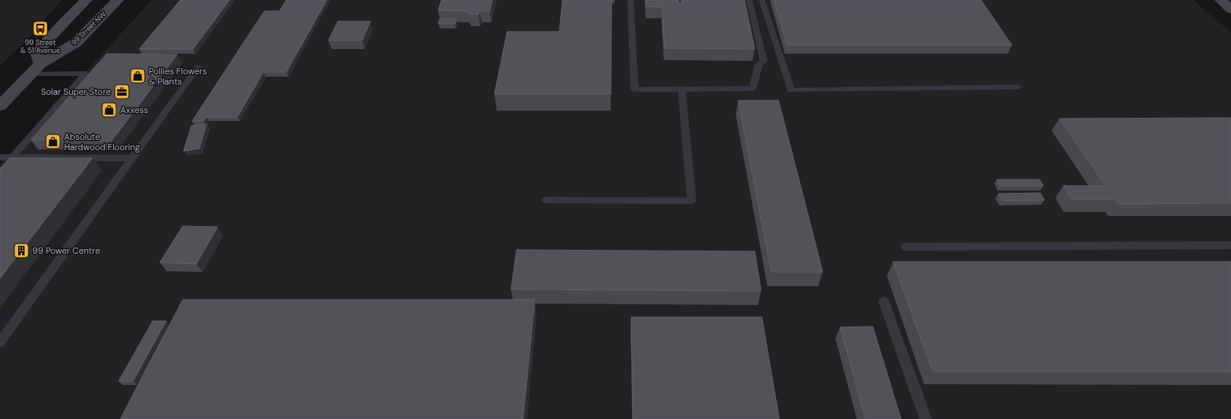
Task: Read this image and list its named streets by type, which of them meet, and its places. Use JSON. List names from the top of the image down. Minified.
{"streets":{"main road":["99 Street NW"]},"places":{"bus stop":["99 Street & 51 Avenue"],"shop":["Pollies Flowers & Plants","Axxess","Absolute Hardwood Flooring"],"office":["Solar Super Store"],"building":["99 Power Centre"]}}
